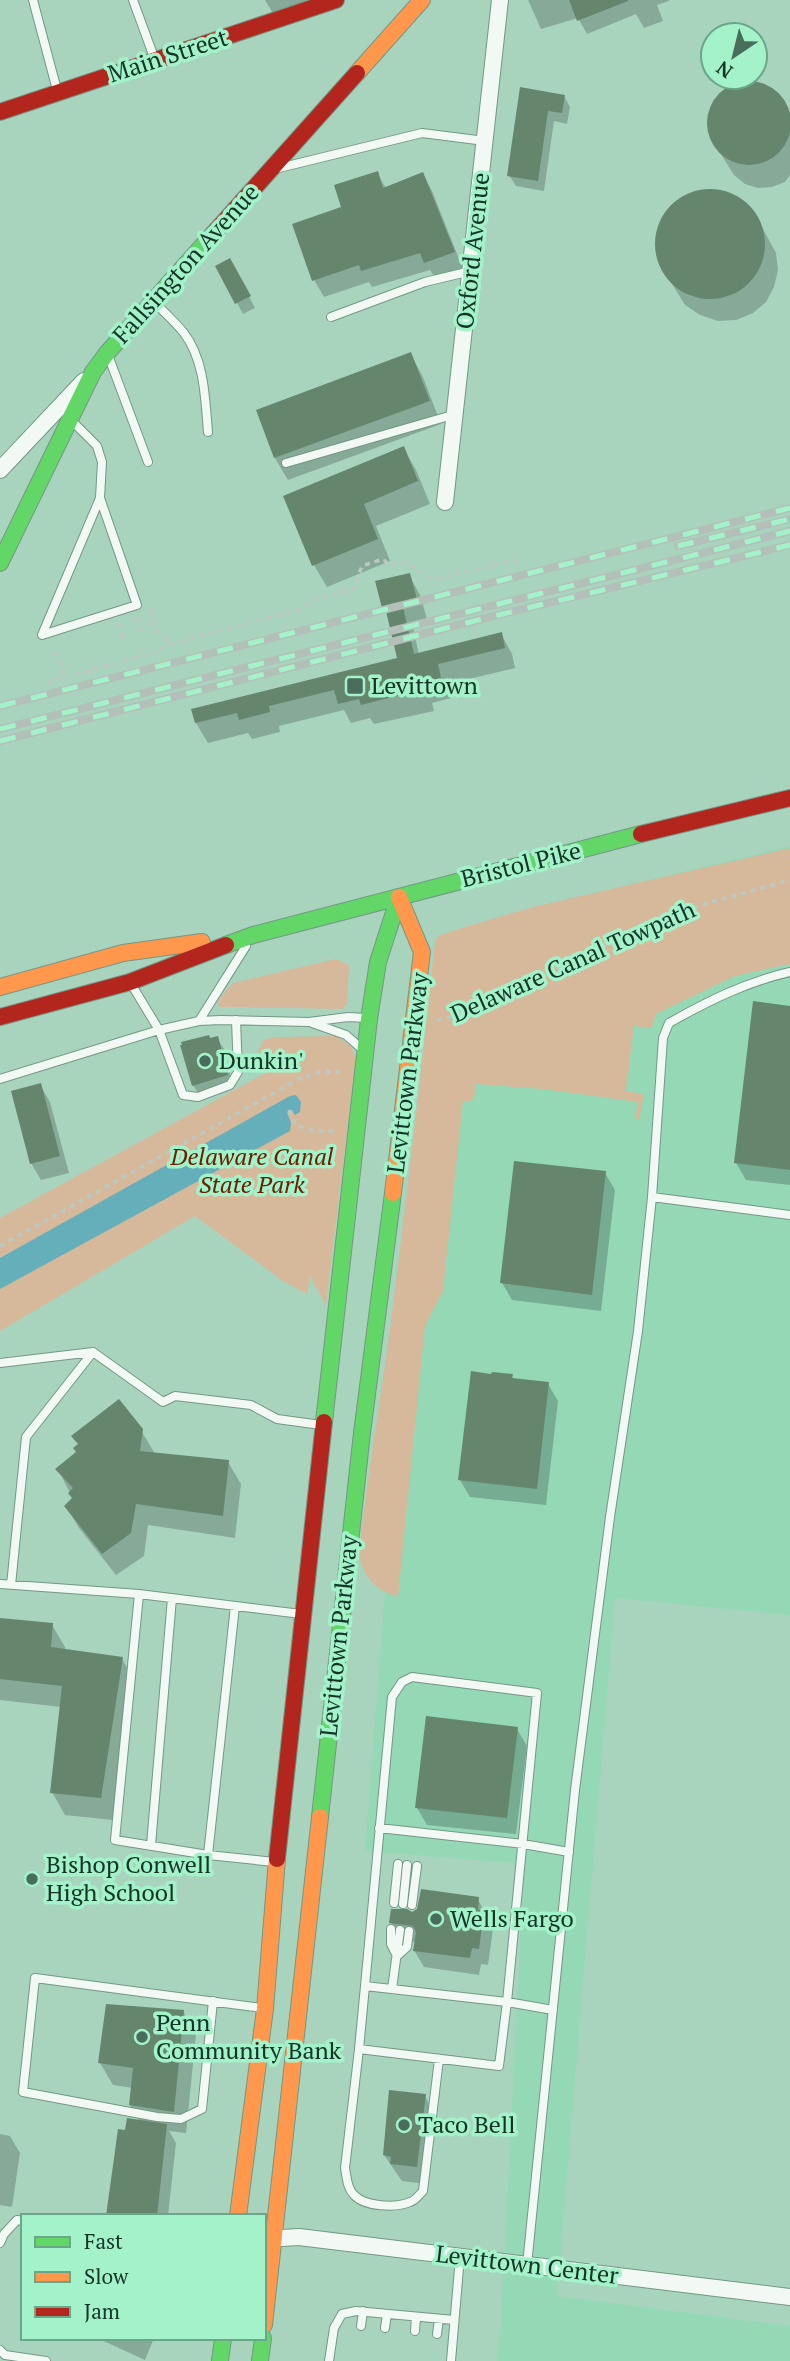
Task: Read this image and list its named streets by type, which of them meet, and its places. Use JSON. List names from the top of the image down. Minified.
{"streets":{"main road":["Main Street","Fallsington Avenue","Bristol Pike","Levittown Parkway"],"street":["Oxford Avenue","Levittown Center"],"path":["Delaware Canal Towpath"]},"crossings":[["Bristol Pike","Levittown Parkway"],["Levittown Parkway","Levittown Center"]],"parks":["Delaware Canal State Park"],"places":{"transit":["Levittown"],"other":["Dunkin'","Bishop Conwell High School","Wells Fargo","Penn Community Bank","Taco Bell"]},"legend":["Fast","Slow","Jam"],"north":"bottom left"}
